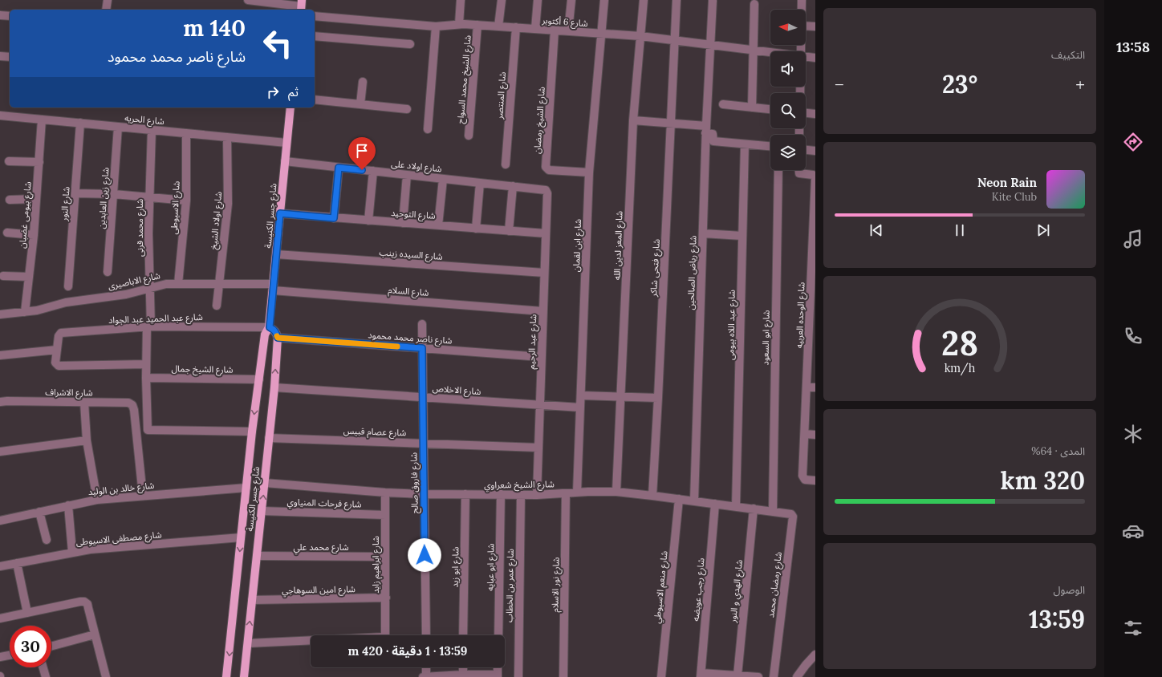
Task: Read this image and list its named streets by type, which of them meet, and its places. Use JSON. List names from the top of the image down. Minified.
{"streets":{"main road":["شارع جسر الكنيسة"],"street":["شارع 6 أكتوبر","شارع الشيخ محمد السواح","شارع المنتصر","شارع الحريه","شارع الشيخ رمضان","شارع اولاد على","شارع زين العابدين","شارع النور","شارع الاسيوطى","شارع التوحيد","شارع بيومى غضبان","شارع اولاد الشيخ","شارع محمد قرنى","شارع ابن لقمان","شارع المعز لدين الله","شارع السيده زينب","شارع فتحى شاكر","شارع رياض الصالحين","شارع الاباصيرى","شارع السلام","شارع الوحده العربيه","شارع عبد الحميد عبد الجواد","شارع عبد اللاه بيومى","شارع ناصر محمد محمود","شارع ابو السعود","شارع عبد الرحيم","شارع الشيخ جمال","شارع الاخلاص","شارع الاشراف","شارع عصام قبيس","شارع فاروق صالح","شارع الشيخ شعراوي","شارع خالد بن الوليد","شارع فرحات المنياوي","شارع مصطفى الاسيوطى","شارع محمد علي","شارع ابراهيم زايد","شارع ابو زيد","شارع ابو عبايه","شارع نور الاسلام","شارع رمضان محمد","شارع عمر بن الخطاب","شارع منعم الاسيوطي","شارع امين السوهاجي","شارع رجب عويضه","شارع الهدي و النور"]},"crossings":[["شارع 6 أكتوبر","شارع الشيخ محمد السواح"],["شارع 6 أكتوبر","شارع المنتصر"],["شارع 6 أكتوبر","شارع الشيخ رمضان"],["شارع 6 أكتوبر","شارع ابن لقمان"],["شارع 6 أكتوبر","شارع المعز لدين الله"],["شارع 6 أكتوبر","شارع فتحى شاكر"],["شارع 6 أكتوبر","شارع رياض الصالحين"],["شارع الحريه","شارع زين العابدين"],["شارع الحريه","شارع النور"],["شارع الحريه","شارع الاسيوطى"],["شارع الحريه","شارع بيومى غضبان"],["شارع الحريه","شارع جسر الكنيسة"],["شارع الحريه","شارع اولاد الشيخ"],["شارع الحريه","شارع محمد قرنى"],["شارع الشيخ رمضان","شارع ابن لقمان"],["شارع اولاد على","شارع جسر الكنيسة"],["شارع اولاد على","شارع عبد الرحيم"],["شارع الاسيوطى","شارع الاباصيرى"],["شارع التوحيد","شارع جسر الكنيسة"],["شارع التوحيد","شارع عبد الرحيم"],["شارع بيومى غضبان","شارع الاباصيرى"],["شارع جسر الكنيسة","شارع محمد قرنى"],["شارع جسر الكنيسة","شارع السيده زينب"],["شارع جسر الكنيسة","شارع الاباصيرى"],["شارع جسر الكنيسة","شارع السلام"],["شارع جسر الكنيسة","شارع عبد الحميد عبد الجواد"],["شارع جسر الكنيسة","شارع ناصر محمد محمود"],["شارع جسر الكنيسة","شارع الشيخ جمال"],["شارع جسر الكنيسة","شارع الاخلاص"],["شارع جسر الكنيسة","شارع عصام قبيس"],["شارع جسر الكنيسة","شارع الشيخ شعراوي"],["شارع جسر الكنيسة","شارع خالد بن الوليد"],["شارع جسر الكنيسة","شارع فرحات المنياوي"],["شارع جسر الكنيسة","شارع مصطفى الاسيوطى"],["شارع جسر الكنيسة","شارع محمد علي"],["شارع جسر الكنيسة","شارع ابراهيم زايد"],["شارع جسر الكنيسة","شارع امين السوهاجي"],["شارع اولاد الشيخ","شارع الاباصيرى"],["شارع محمد قرنى","شارع الاباصيرى"],["شارع محمد قرنى","شارع عبد الحميد عبد الجواد"],["شارع محمد قرنى","شارع الشيخ جمال"],["شارع ابن لقمان","شارع الاخلاص"],["شارع ابن لقمان","شارع الشيخ شعراوي"],["شارع المعز لدين الله","شارع الشيخ شعراوي"],["شارع السيده زينب","شارع عبد الرحيم"],["شارع فتحى شاكر","شارع الشيخ شعراوي"],["شارع رياض الصالحين","شارع الشيخ شعراوي"],["شارع الاباصيرى","شارع السلام"],["شارع السلام","شارع عبد الرحيم"],["شارع عبد اللاه بيومى","شارع الشيخ شعراوي"],["شارع ناصر محمد محمود","شارع عبد الرحيم"],["شارع ناصر محمد محمود","شارع فاروق صالح"],["شارع ابو السعود","شارع الشيخ شعراوي"],["شارع ابو السعود","شارع رمضان محمد"],["شارع عبد الرحيم","شارع الاخلاص"],["شارع عبد الرحيم","شارع عصام قبيس"],["شارع عبد الرحيم","شارع الشيخ شعراوي"],["شارع الاخلاص","شارع فاروق صالح"],["شارع الاشراف","شارع خالد بن الوليد"],["شارع عصام قبيس","شارع فاروق صالح"],["شارع فاروق صالح","شارع الشيخ شعراوي"],["شارع الشيخ شعراوي","شارع ابراهيم زايد"],["شارع الشيخ شعراوي","شارع ابو زيد"],["شارع الشيخ شعراوي","شارع ابو عبايه"],["شارع الشيخ شعراوي","شارع نور الاسلام"],["شارع الشيخ شعراوي","شارع رمضان محمد"],["شارع الشيخ شعراوي","شارع عمر بن الخطاب"],["شارع الشيخ شعراوي","شارع منعم الاسيوطي"],["شارع الشيخ شعراوي","شارع رجب عويضه"],["شارع الشيخ شعراوي","شارع الهدي و النور"],["شارع فرحات المنياوي","شارع ابراهيم زايد"],["شارع محمد علي","شارع ابراهيم زايد"],["شارع ابراهيم زايد","شارع امين السوهاجي"]],"north":"left","page":{"tabs":"13:58","tile":["التكييف",["المدى · 64%","320 km"],["الوصول","13:59"]],"turn":["140 m","شارع ناصر محمد محمود"],"heat":["−","23°","+"],"then":"ثم","song":["Neon Rain","Kite Club"],"limit":"30","trip":"13:59 · 1 دقيقة · 420 m","gauge":["28","km/h"]}}
